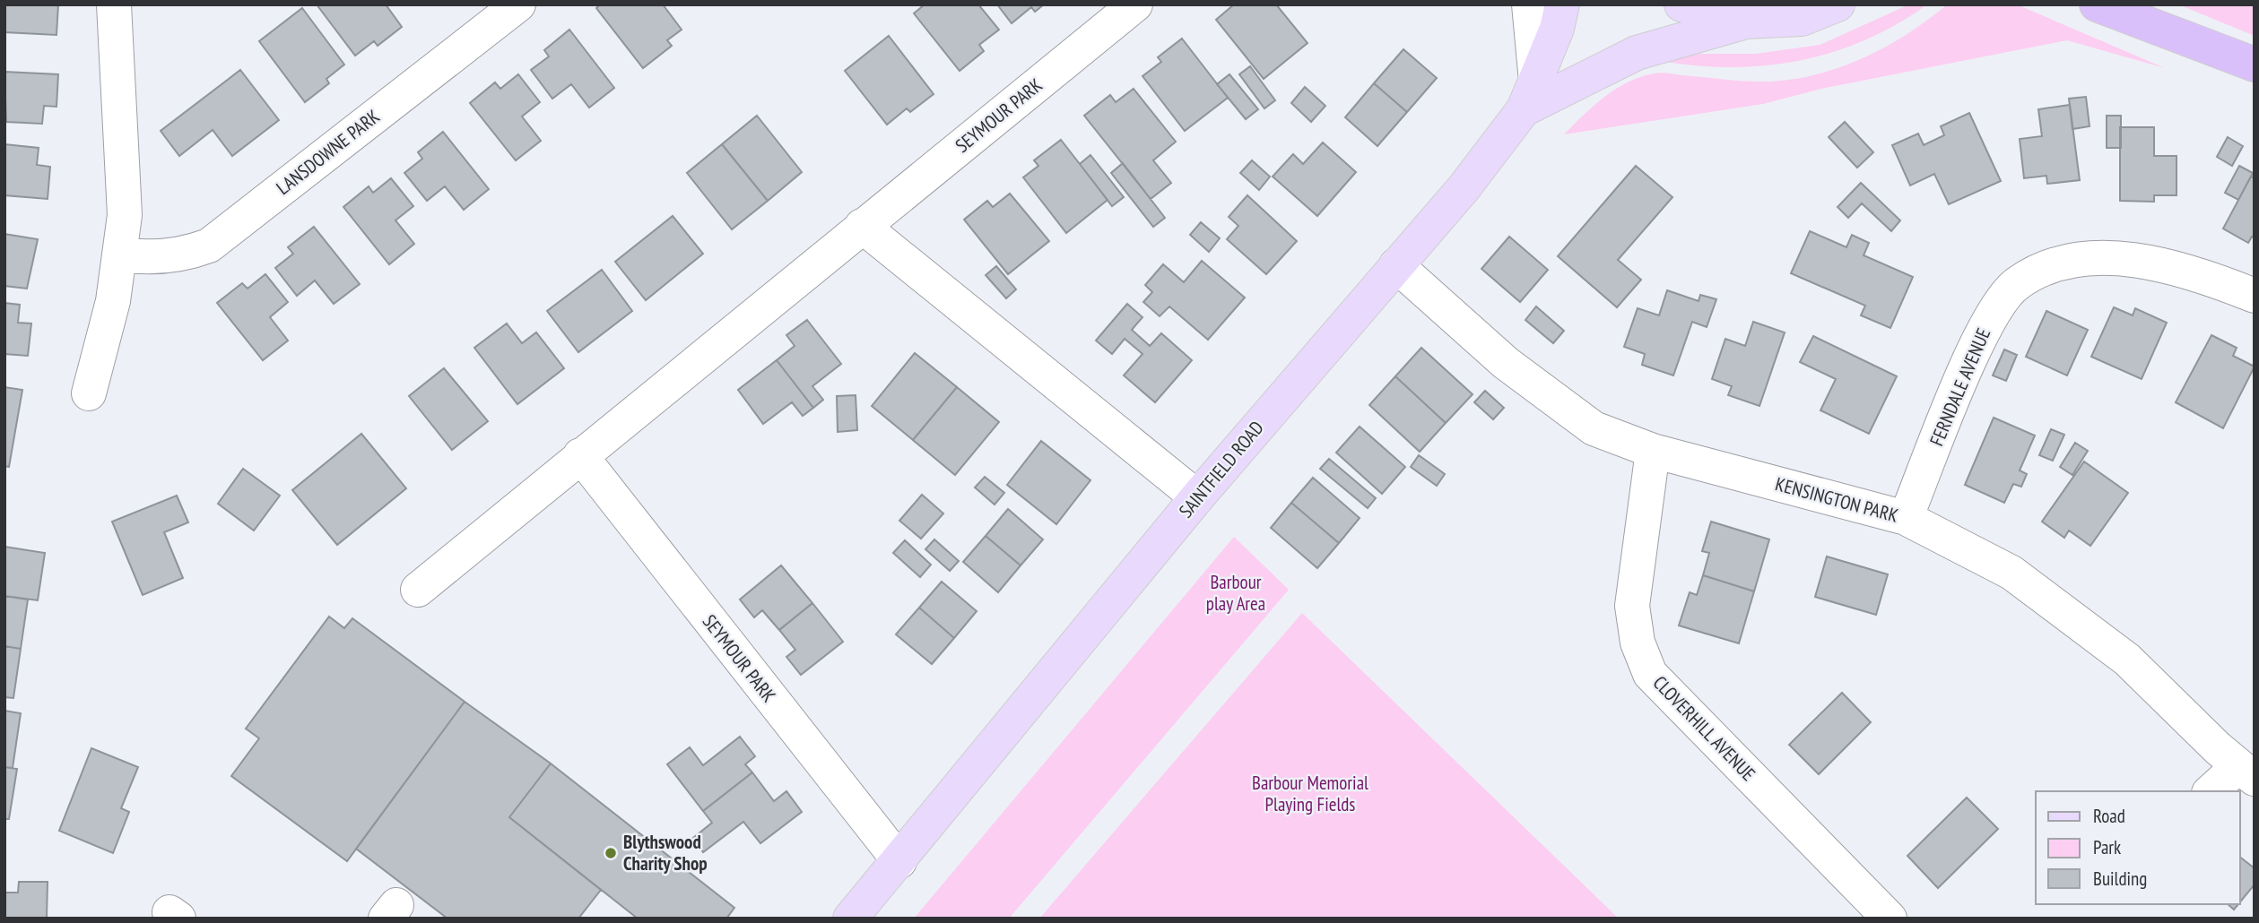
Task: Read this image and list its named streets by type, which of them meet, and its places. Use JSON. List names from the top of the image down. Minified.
{"streets":{"main road":["SAINTFIELD ROAD"],"street":["SEYMOUR PARK","LANSDOWNE PARK","FERNDALE AVENUE","KENSINGTON PARK","CLOVERHILL AVENUE"]},"crossings":[["SEYMOUR PARK","SAINTFIELD ROAD"],["FERNDALE AVENUE","KENSINGTON PARK"],["SAINTFIELD ROAD","KENSINGTON PARK"],["KENSINGTON PARK","CLOVERHILL AVENUE"]],"parks":["Barbour play Area","Barbour Memorial Playing Fields"],"places":["Blythswood Charity Shop"],"legend":["Road","Park","Building"]}
